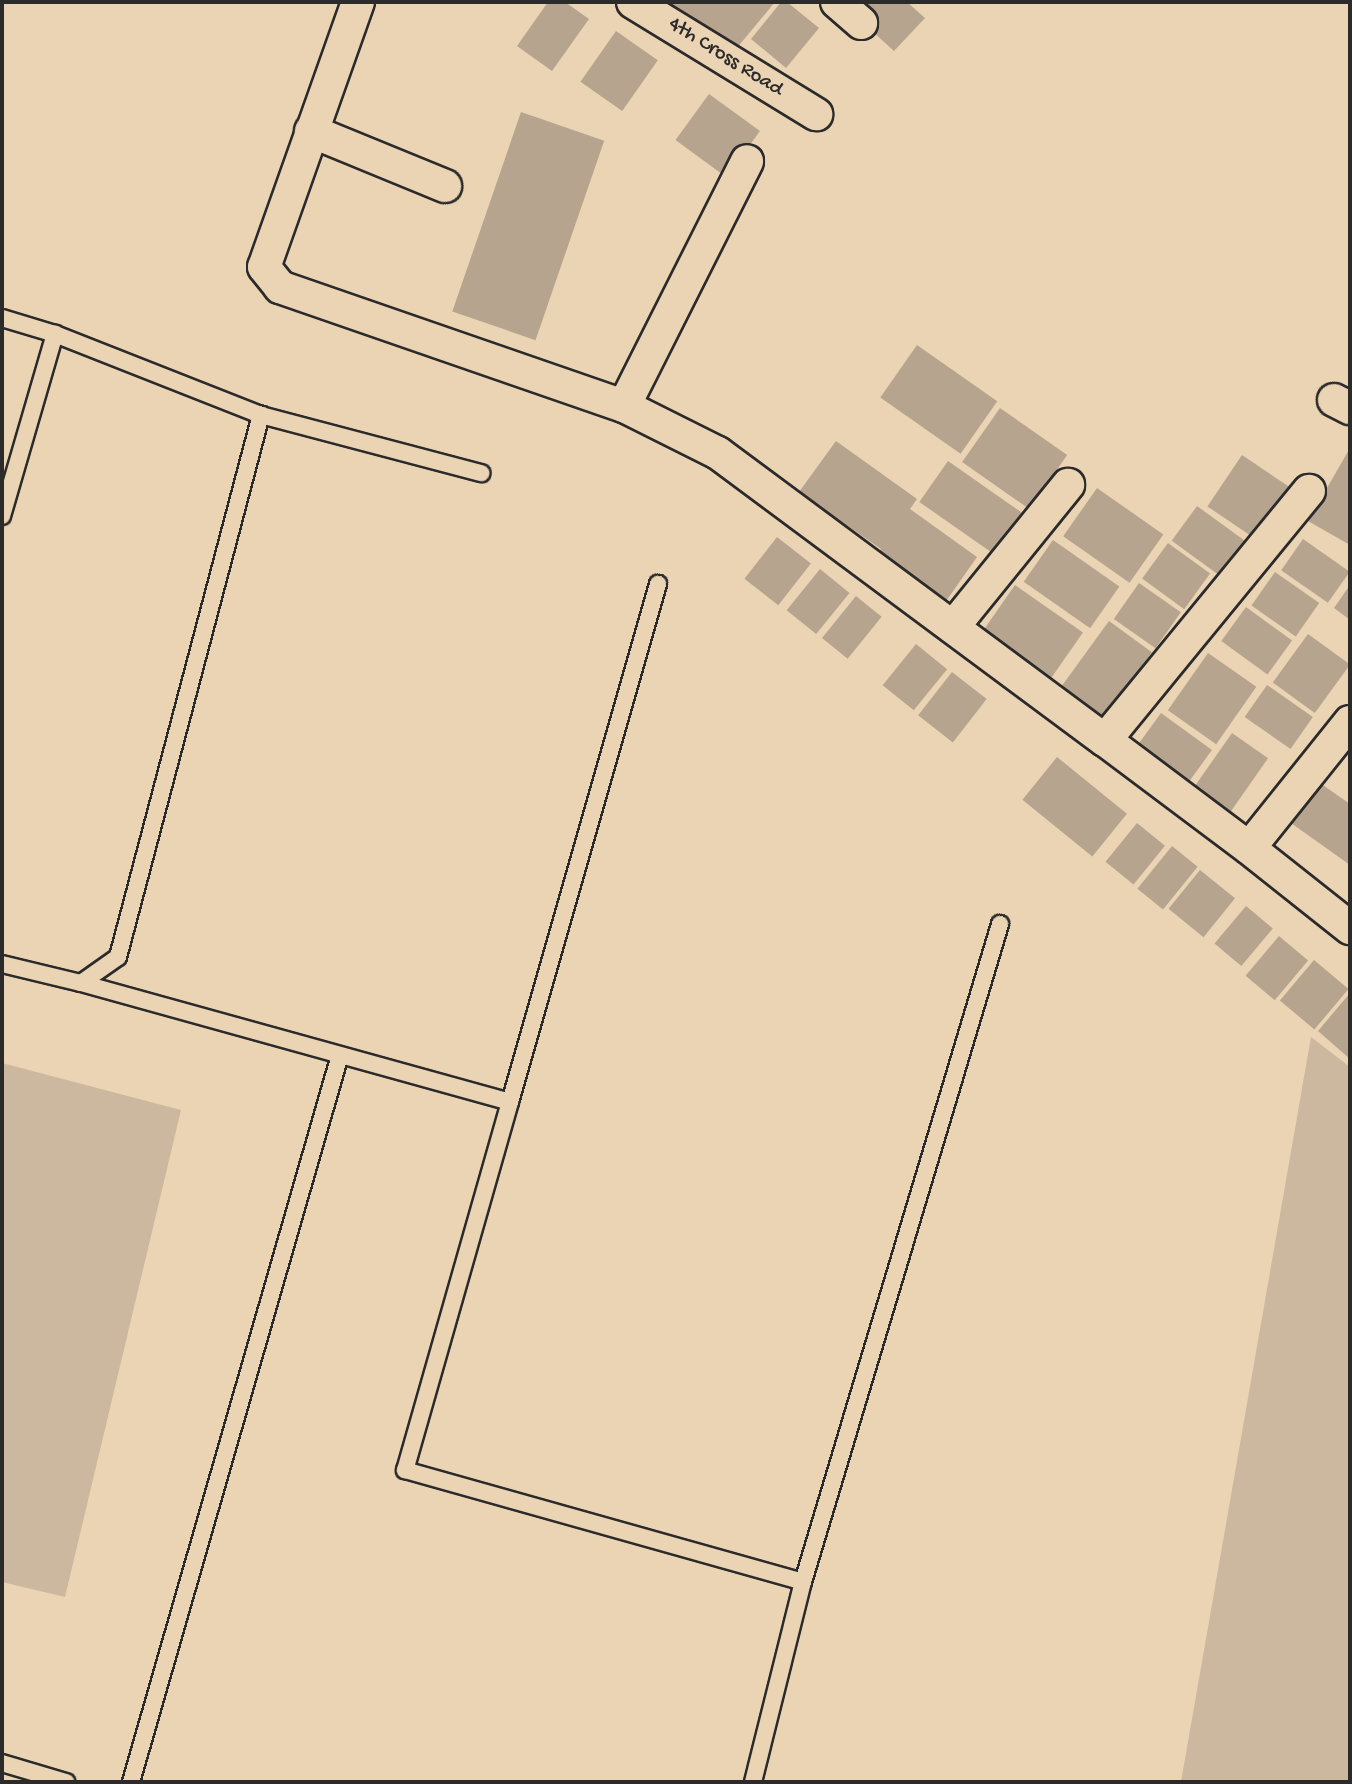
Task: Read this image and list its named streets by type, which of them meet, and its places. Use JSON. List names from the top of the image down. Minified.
{"streets":{"street":["4th Cross Road"]}}
